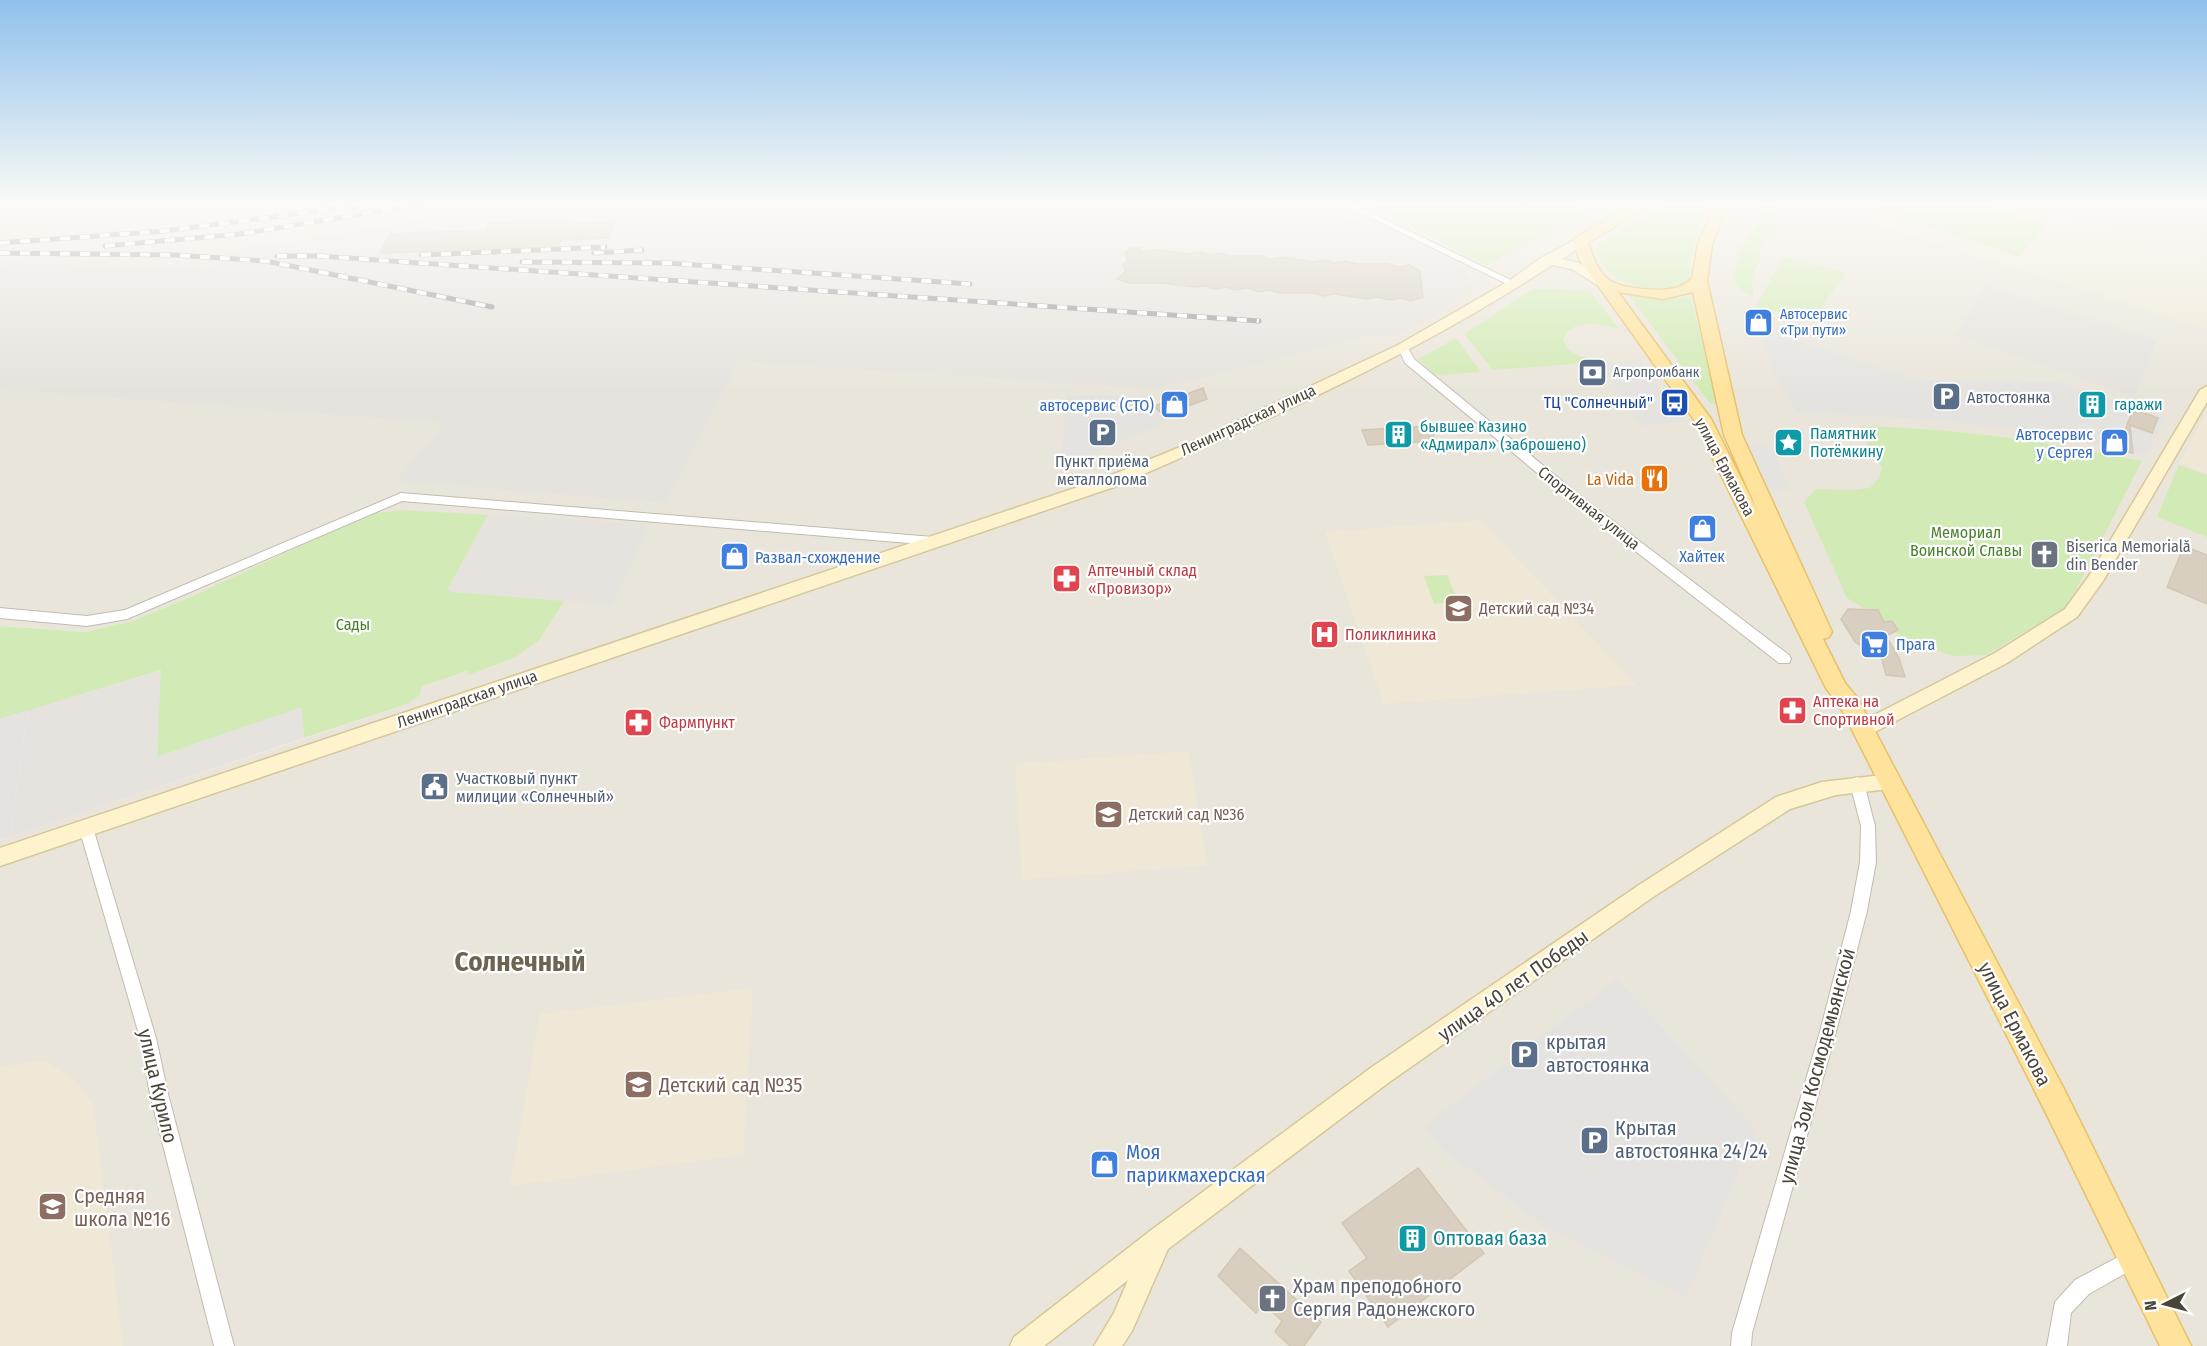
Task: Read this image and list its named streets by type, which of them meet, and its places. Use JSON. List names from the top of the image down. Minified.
{"streets":{"main road":["улица Ермакова"],"street":["Ленинградская улица","Спортивная улица","улица 40 лет Победы","улица Зои Космодемьянской","улица Курило"]},"crossings":[["Ленинградская улица","Спортивная улица"],["Ленинградская улица","улица Курило"],["улица Ермакова","улица 40 лет Победы"],["улица 40 лет Победы","улица Зои Космодемьянской"]],"districts":["Солнечный"],"parks":["Мемориал Воинской Славы","Сады"],"places":{"shop":["Автосервис «Три пути»","автосервис (СТО)","Автосервис у Сергея","Хайтек","Развал-схождение","Моя парикмахерская"],"bank":["Агропромбанк"],"parking":["Автостоянка","Пункт приёма металлолома","крытая автостоянка","Крытая автостоянка 24/24"],"bus stop":["ТЦ \"Солнечный\""],"building":["гаражи","бывшее Казино «Адмирал» (заброшено)","Оптовая база"],"place":["Памятник Потёмкину"],"restaurant":["La Vida"],"church":["Biserica Memorială din Bender","Храм преподобного Сергия Радонежского"],"pharmacy":["Аптечный склад «Провизор»","Аптека на Спортивной","Фармпункт"],"school or university":["Детский сад №34","Детский сад №36","Детский сад №35","Средняя школа №16"],"hospital":["Поликлиника"],"supermarket":["Прага"],"public building":["Участковый пункт милиции «Солнечный»"]},"north":"left"}
